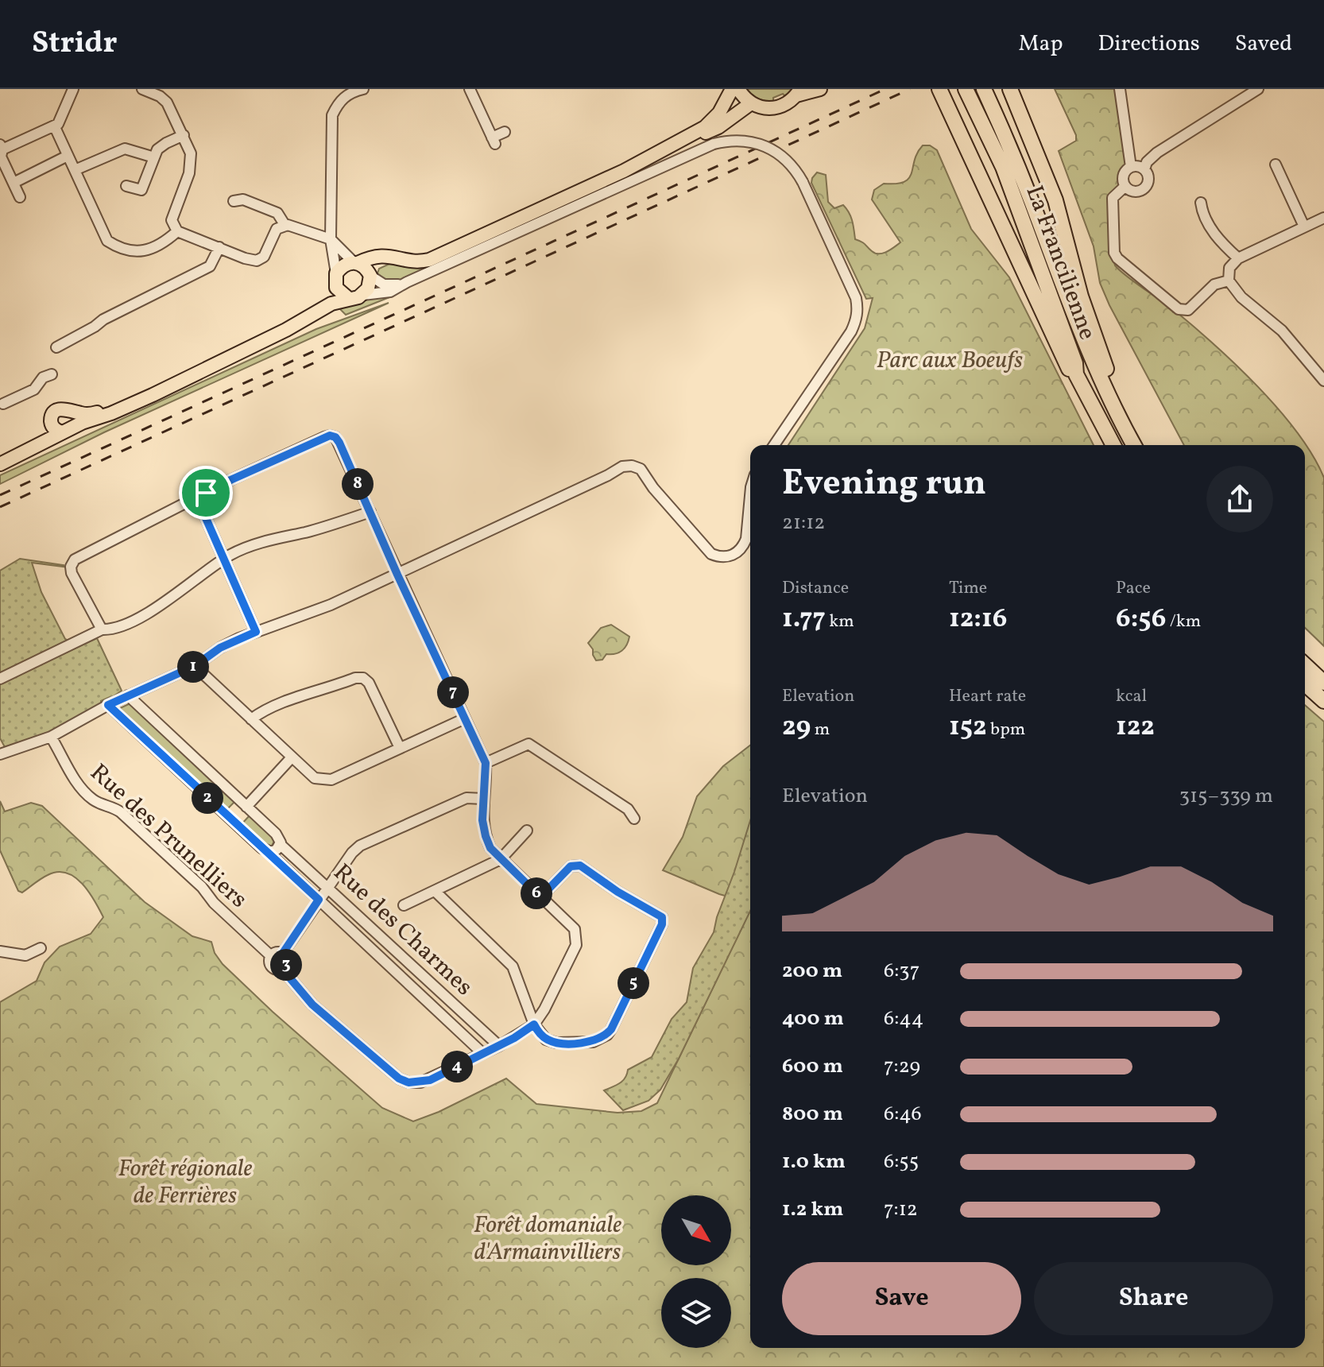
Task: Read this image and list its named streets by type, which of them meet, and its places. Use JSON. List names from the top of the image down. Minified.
{"streets":{"highway":["La Francilienne"],"street":["Rue des Prunelliers","Rue des Charmes"]},"parks":["Parc aux Boeufs","Forêt régionale de Ferrières","Forêt domaniale d'Armainvilliers"],"north":"bottom right","page":{"header":"Stridr","nav":["Map","Directions","Saved"],"heading":["Evening run","21:12"],"pins":["8","1","7","2","6","3","5","4"],"stats":[["Distance","1.77 km"],["Time","12:16"],["Pace","6:56 /km"],["Elevation","29 m"],["Heart rate","152 bpm"],["kcal","122"]],"chart":["Elevation","315–339 m"],"list":[{"name":"200 m","note":"6:37"},{"name":"400 m","note":"6:44"},{"name":"600 m","note":"7:29"},{"name":"800 m","note":"6:46"},{"name":"1.0 km","note":"6:55"},{"name":"1.2 km","note":"7:12"}],"buttons":["Save","Share"]}}
